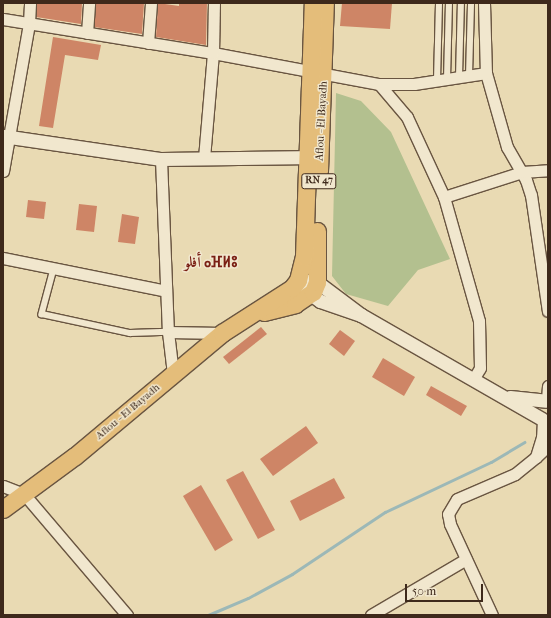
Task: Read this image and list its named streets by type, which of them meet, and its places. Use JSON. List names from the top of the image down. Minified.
{"streets":{"main road":["Aflou - El Bayadh","RN 47"]},"districts":["أفلو ⴰⴼⵍⵓ"],"scale_bar":"50 m"}
